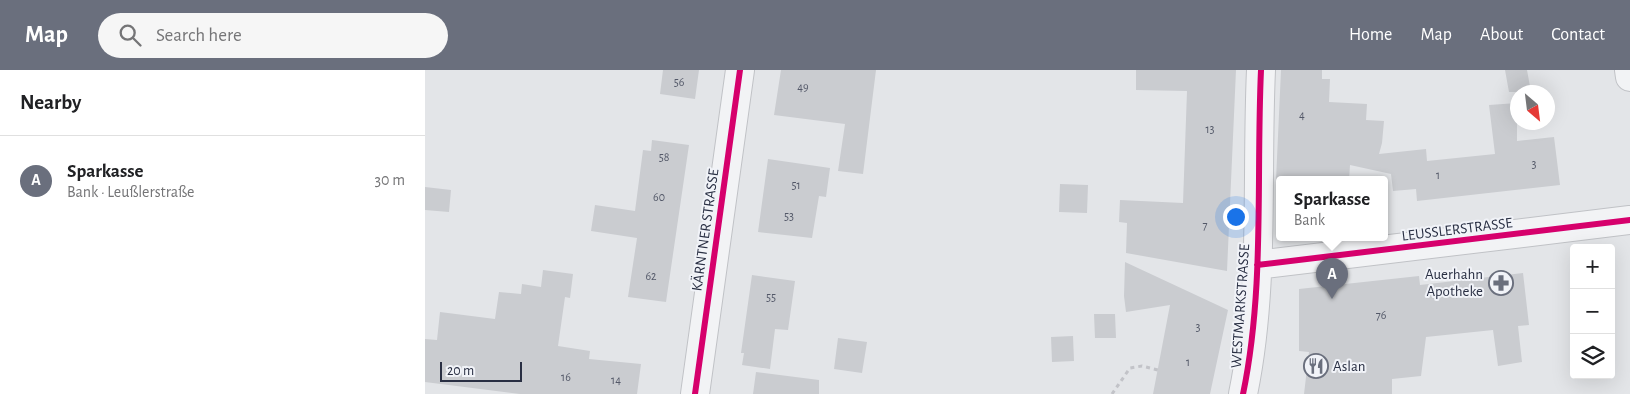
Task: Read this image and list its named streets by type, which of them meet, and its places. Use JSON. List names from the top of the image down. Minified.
{"streets":{"street":["LEUSSLERSTRASSE","KÄRNTNER STRASSE","WESTMARKSTRASSE"]},"crossings":[["LEUSSLERSTRASSE","WESTMARKSTRASSE"]],"places":{"pharmacy":["Auerhahn Apotheke"],"restaurant":["Aslan"]},"house_numbers":["56","49","4","13","58","3","1","51","60","53","7","62","55","76","3","1","16","14"],"scale_bar":"20 m","north":"bottom right","page":{"header":"Map","search":"Search here","nav":["Home","Map","About","Contact"],"heading":"Nearby","list":[{"mark":"A","name":"Sparkasse","note":"Bank · Leußlerstraße","value":"30 m"}],"popup":["Sparkasse","Bank"],"map_buttons":["+","−"],"pins":"A","scale":"20 m"}}
